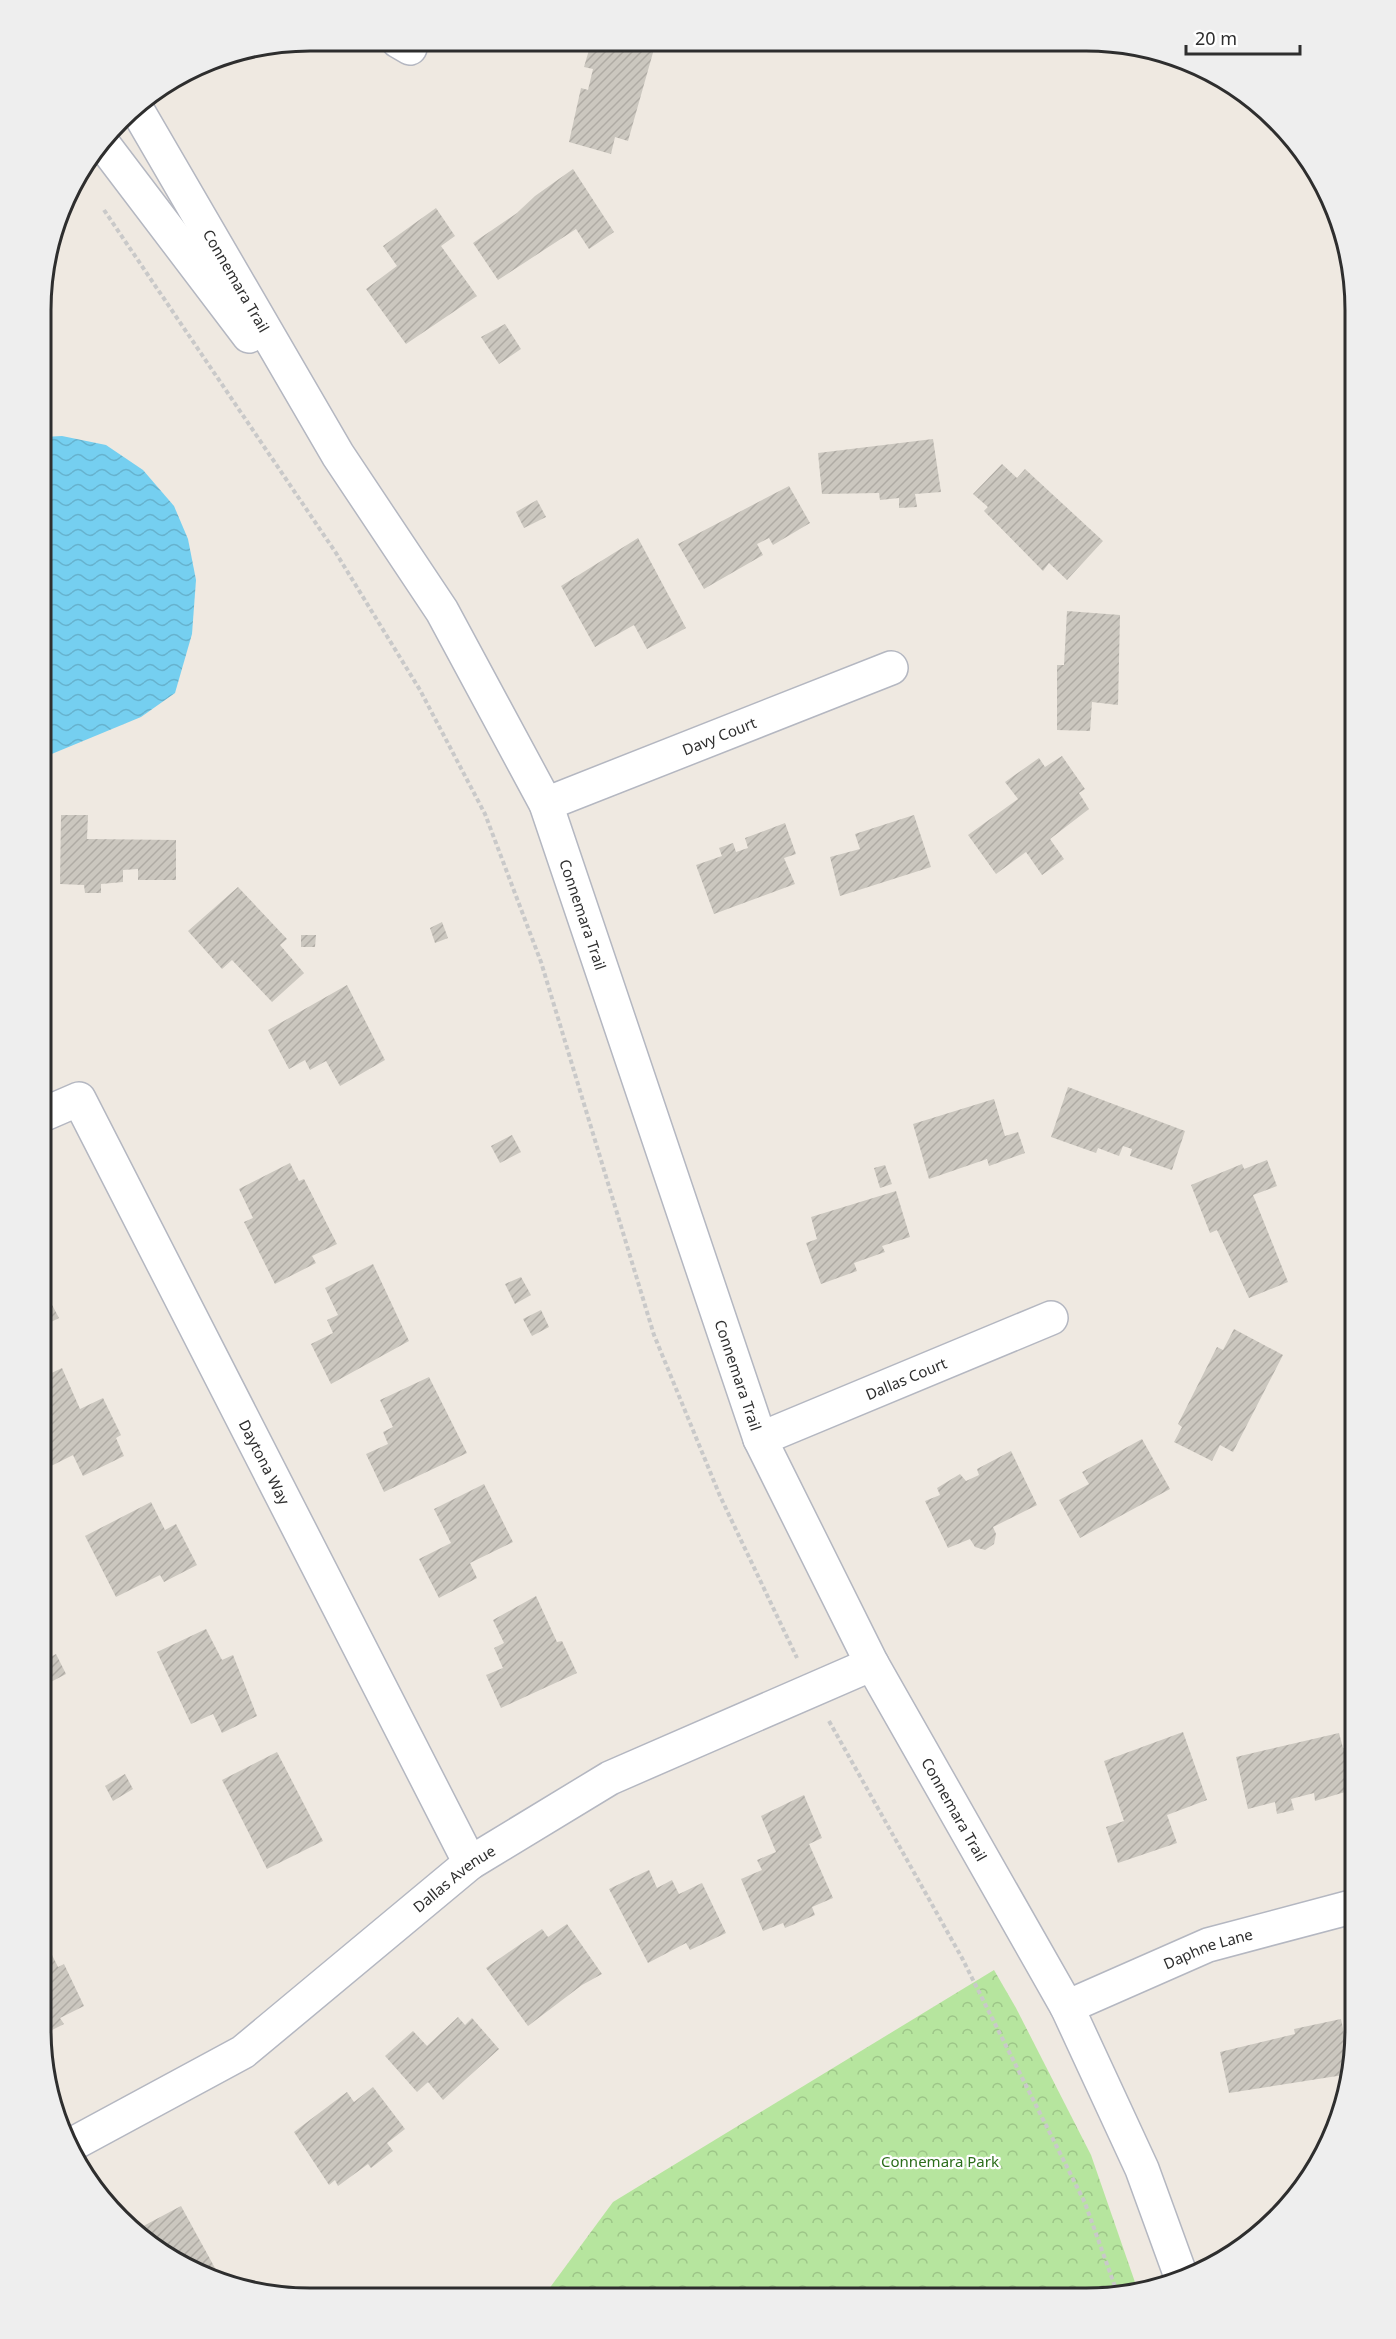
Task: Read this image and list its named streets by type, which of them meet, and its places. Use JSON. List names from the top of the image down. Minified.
{"streets":{"street":["Connemara Trail","Davy Court","Dallas Court","Daytona Way","Dallas Avenue","Daphne Lane"]},"crossings":[["Connemara Trail","Davy Court"],["Connemara Trail","Dallas Court"],["Connemara Trail","Dallas Avenue"],["Connemara Trail","Daphne Lane"],["Daytona Way","Dallas Avenue"]],"parks":["Connemara Park"],"scale_bar":"20 m"}
